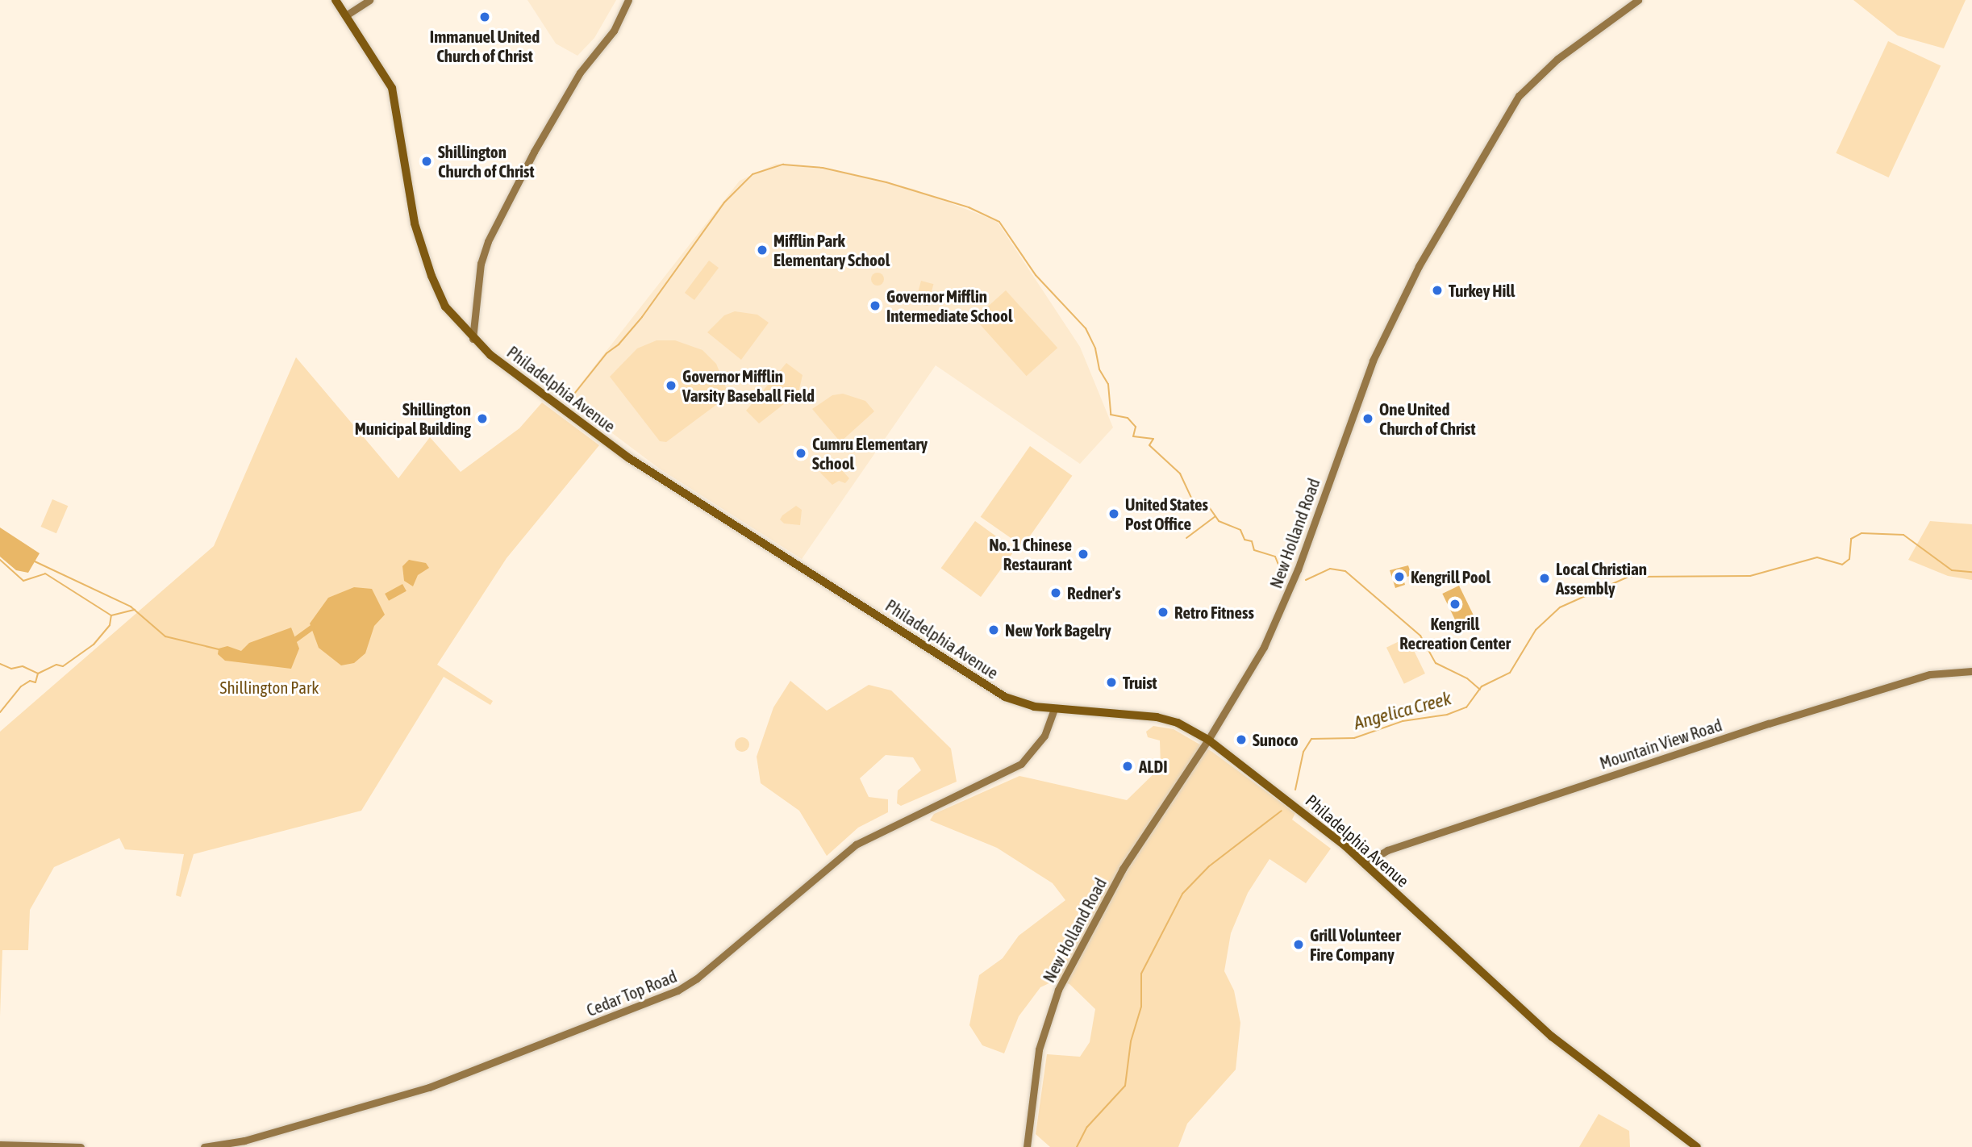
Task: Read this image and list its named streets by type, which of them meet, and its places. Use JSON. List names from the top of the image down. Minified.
{"streets":{"main road":["Philadelphia Avenue"],"street":["New Holland Road","Mountain View Road","Cedar Top Road"]},"crossings":[["Philadelphia Avenue","New Holland Road"],["Philadelphia Avenue","Mountain View Road"],["Philadelphia Avenue","Cedar Top Road"]],"water":["Angelica Creek"],"parks":["Shillington Park"],"places":["Immanuel United Church of Christ","Shillington Church of Christ","Mifflin Park Elementary School","Turkey Hill","Governor Mifflin Intermediate School","Governor Mifflin Varsity Baseball Field","Shillington Municipal Building","One United Church of Christ","Cumru Elementary School","United States Post Office","No. 1 Chinese Restaurant","Kengrill Pool","Local Christian Assembly","Redner's","Kengrill Recreation Center","Retro Fitness","New York Bagelry","Truist","Sunoco","ALDI","Grill Volunteer Fire Company"]}
